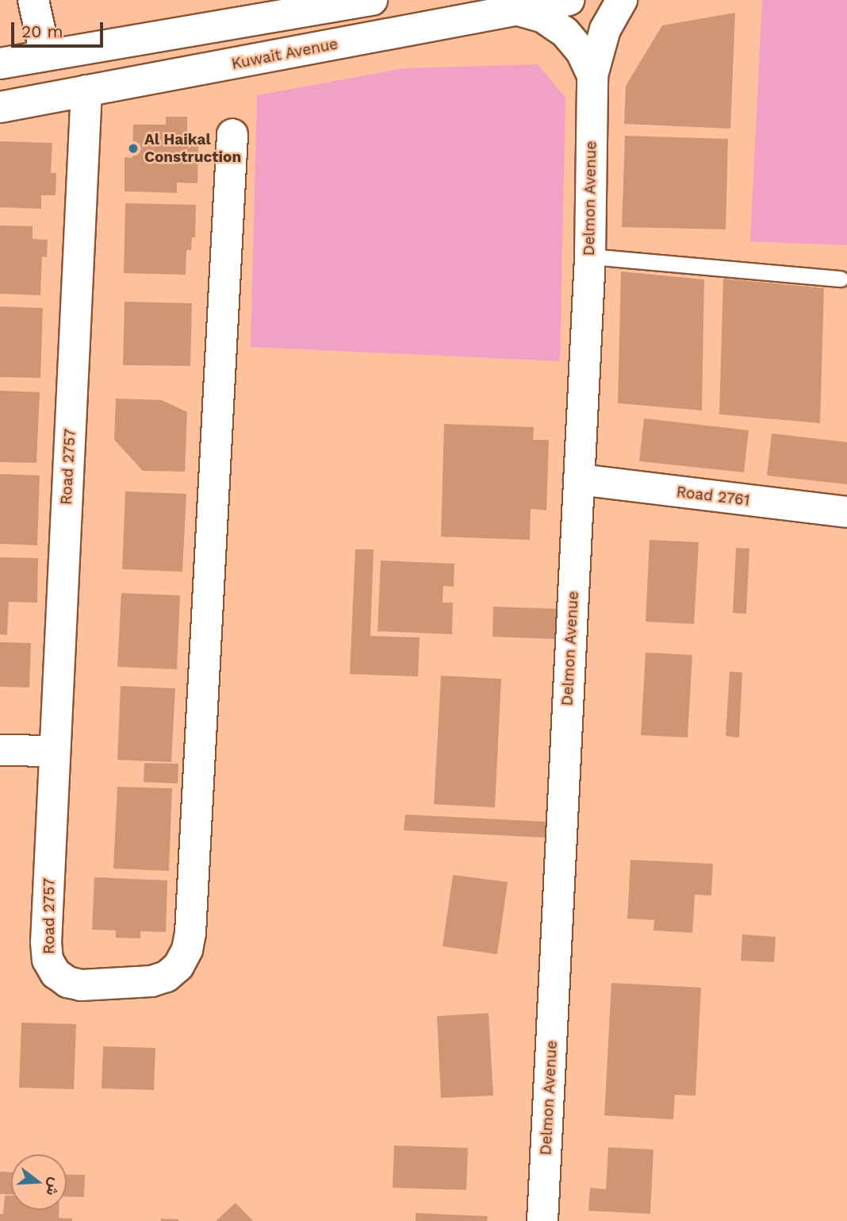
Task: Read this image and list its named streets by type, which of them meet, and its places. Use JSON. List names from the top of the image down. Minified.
{"streets":{"street":["Kuwait Avenue","Delmon Avenue","Road 2757","Road 2761"]},"crossings":[["Kuwait Avenue","Delmon Avenue"],["Kuwait Avenue","Road 2757"],["Delmon Avenue","Road 2761"]],"places":["Al Haikal Construction"],"scale_bar":"20 m","north":"right"}
